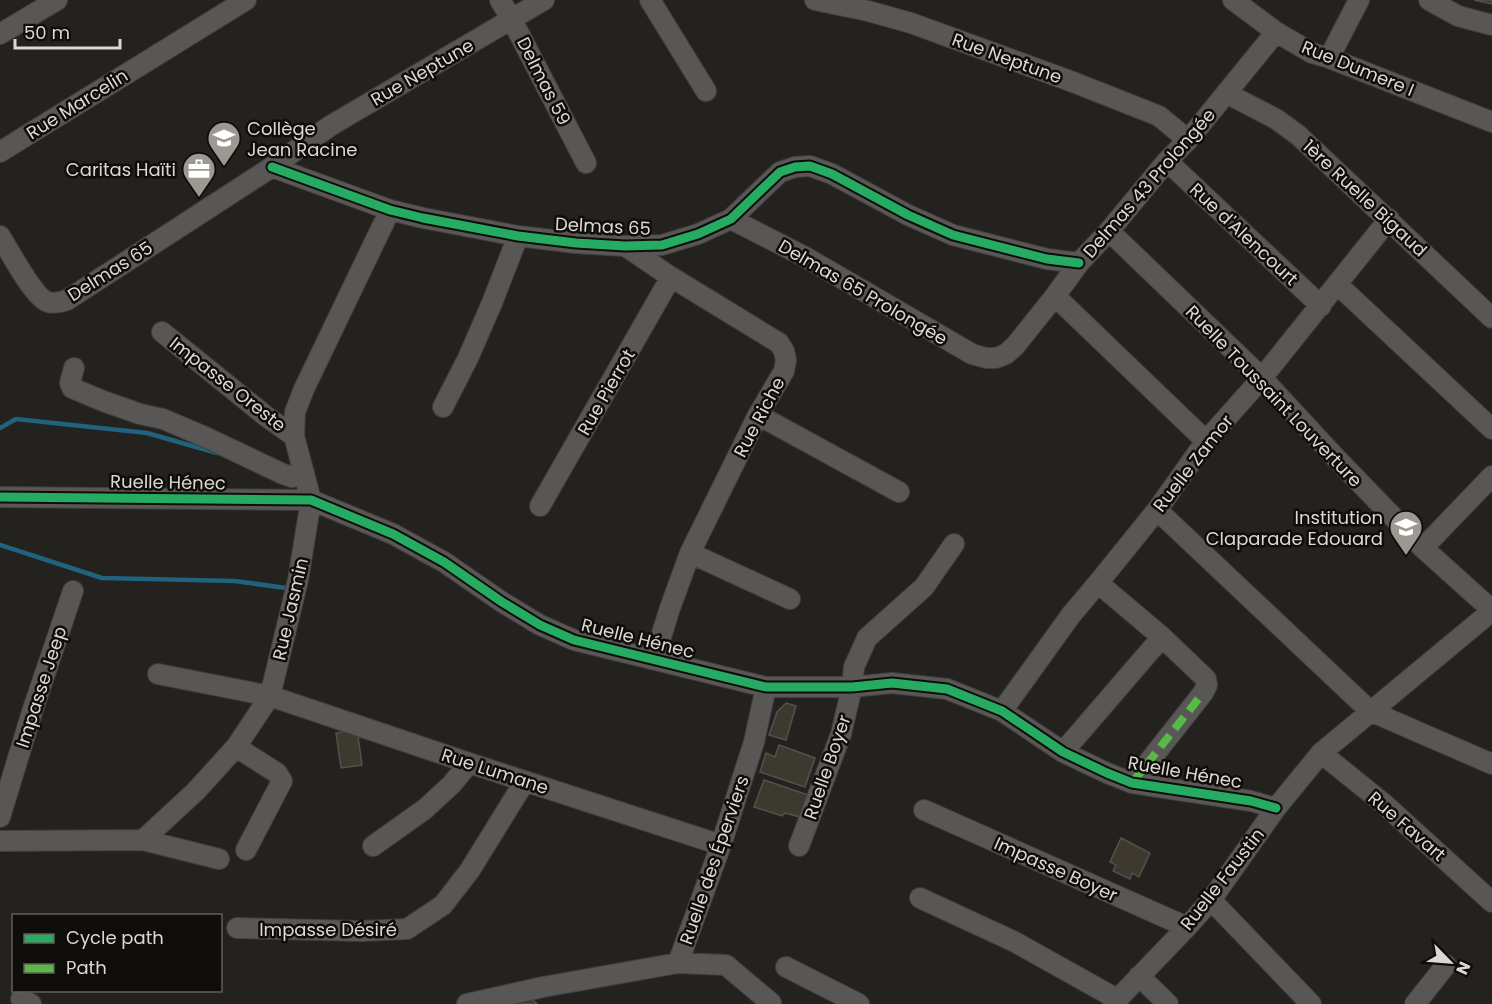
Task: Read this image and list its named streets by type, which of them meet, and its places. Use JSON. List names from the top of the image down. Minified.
{"streets":{"street":["Rue Neptune","Rue Dumere I","Delmas 59","Rue Marcelin","Delmas 43 Prolongée","1ère Ruelle Bigaud","Delmas 65","Rue d'Alencourt","Delmas 65 Prolongée","Impasse Oreste","Rue Pierrot","Ruelle Toussaint Louverture","Rue Riche","Ruelle Zamor","Ruelle Hénec","Rue Jasmin","Impasse Jeep","Ruelle Boyer","Rue Lumane","Rue Favart","Ruelle des Éperviers","Impasse Boyer","Ruelle Faustin","Impasse Désiré"]},"crossings":[["Rue Neptune","Delmas 59"],["Rue Neptune","Delmas 43 Prolongée"],["Rue Neptune","Delmas 65"],["Rue Dumere I","Delmas 43 Prolongée"],["Delmas 43 Prolongée","1ère Ruelle Bigaud"],["Delmas 43 Prolongée","Delmas 65"],["Delmas 43 Prolongée","Rue d'Alencourt"],["Delmas 43 Prolongée","Delmas 65 Prolongée"],["Delmas 43 Prolongée","Ruelle Toussaint Louverture"],["1ère Ruelle Bigaud","Ruelle Zamor"],["Delmas 65","Delmas 65 Prolongée"],["Delmas 65","Rue Riche"],["Delmas 65","Rue Jasmin"],["Rue d'Alencourt","Ruelle Zamor"],["Impasse Oreste","Rue Jasmin"],["Rue Pierrot","Rue Riche"],["Ruelle Toussaint Louverture","Ruelle Zamor"],["Ruelle Toussaint Louverture","Ruelle Faustin"],["Rue Riche","Ruelle Hénec"],["Ruelle Zamor","Ruelle Hénec"],["Ruelle Hénec","Rue Jasmin"],["Ruelle Hénec","Ruelle Boyer"],["Ruelle Hénec","Ruelle des Éperviers"],["Ruelle Hénec","Ruelle Faustin"],["Rue Jasmin","Rue Lumane"],["Rue Lumane","Ruelle des Éperviers"],["Rue Lumane","Impasse Désiré"],["Rue Favart","Ruelle Faustin"],["Impasse Boyer","Ruelle Faustin"]],"places":{"school or university":["Collège Jean Racine","Institution Claparade Edouard"],"office":["Caritas Haïti"]},"legend":["Cycle path","Path"],"scale_bar":"50 m","north":"bottom right"}
